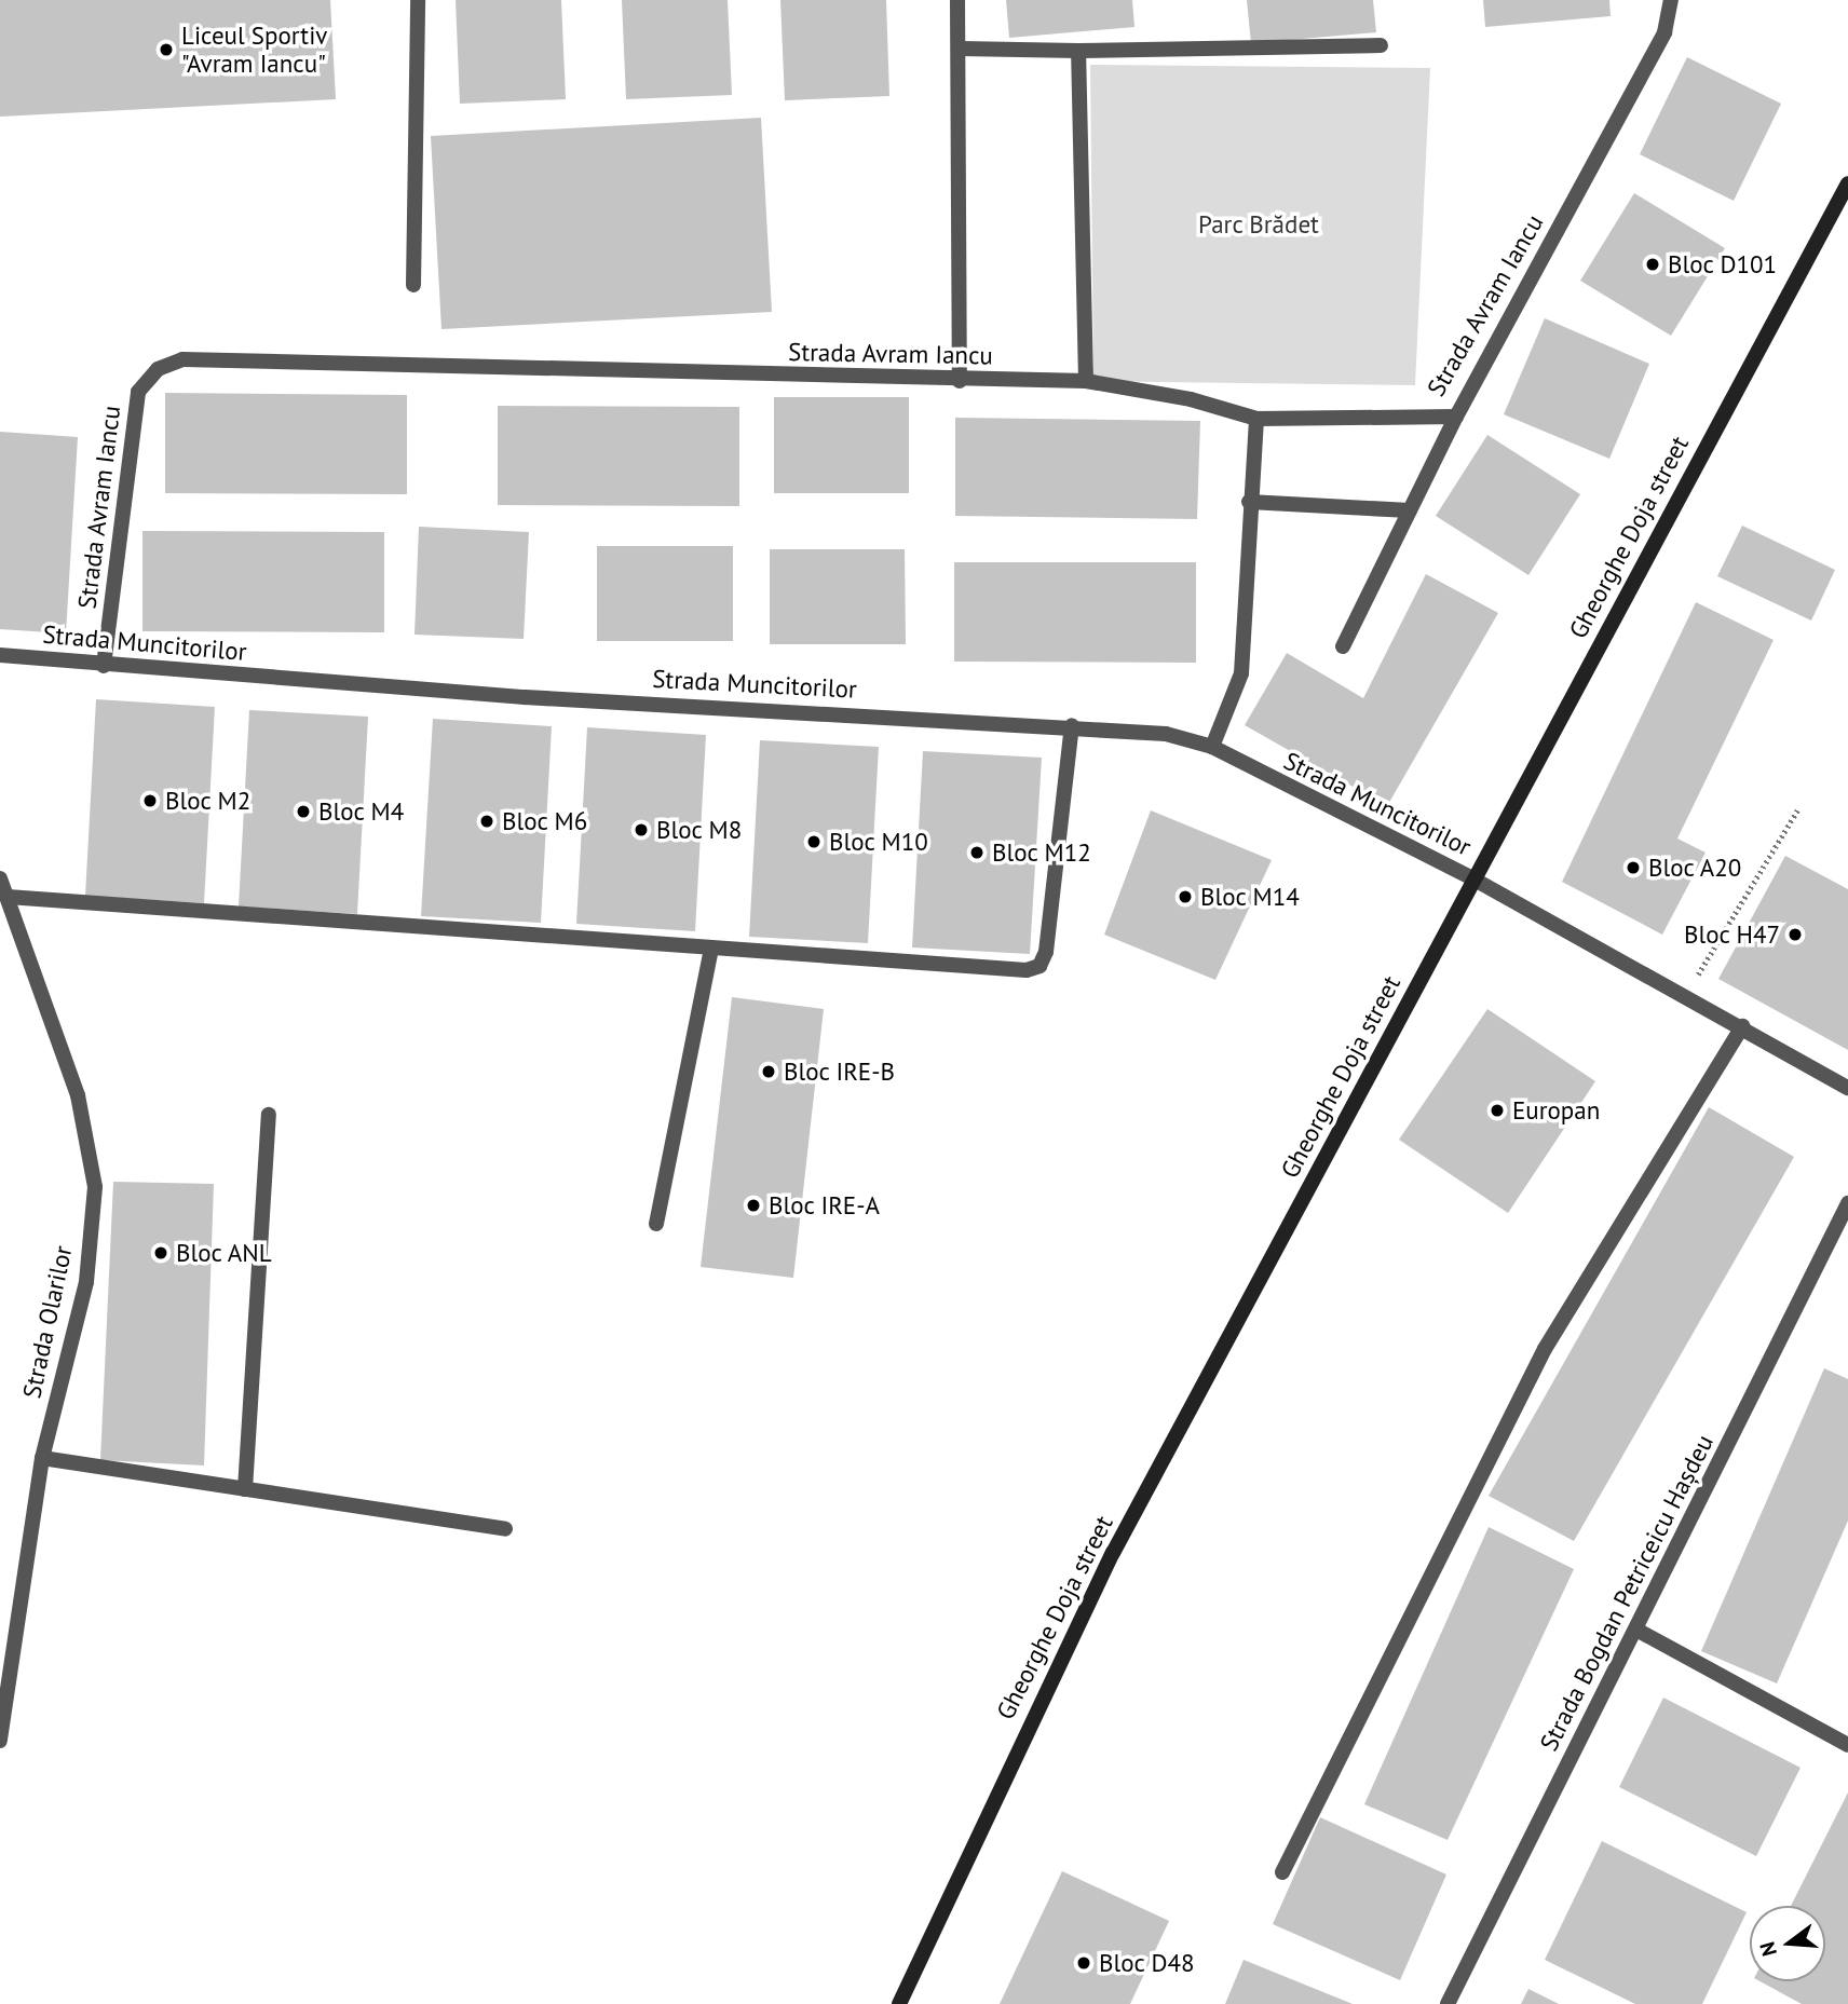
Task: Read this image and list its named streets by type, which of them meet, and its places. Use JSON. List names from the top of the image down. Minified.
{"streets":{"main road":["Gheorghe Doja street"],"street":["Strada Avram Iancu","Strada Muncitorilor","Strada Olarilor","Strada Bogdan Petriceicu Hașdeu"]},"crossings":[["Strada Avram Iancu","Strada Muncitorilor"],["Gheorghe Doja street","Strada Muncitorilor"]],"parks":["Parc Brădet"],"places":["Liceul Sportiv \"Avram Iancu\"","Bloc D101","Bloc M2","Bloc M4","Bloc M6","Bloc M8","Bloc M10","Bloc M12","Bloc A20","Bloc M14","Bloc H47","Bloc IRE-B","Europan","Bloc IRE-A","Bloc ANL","Bloc D48"],"north":"left"}
